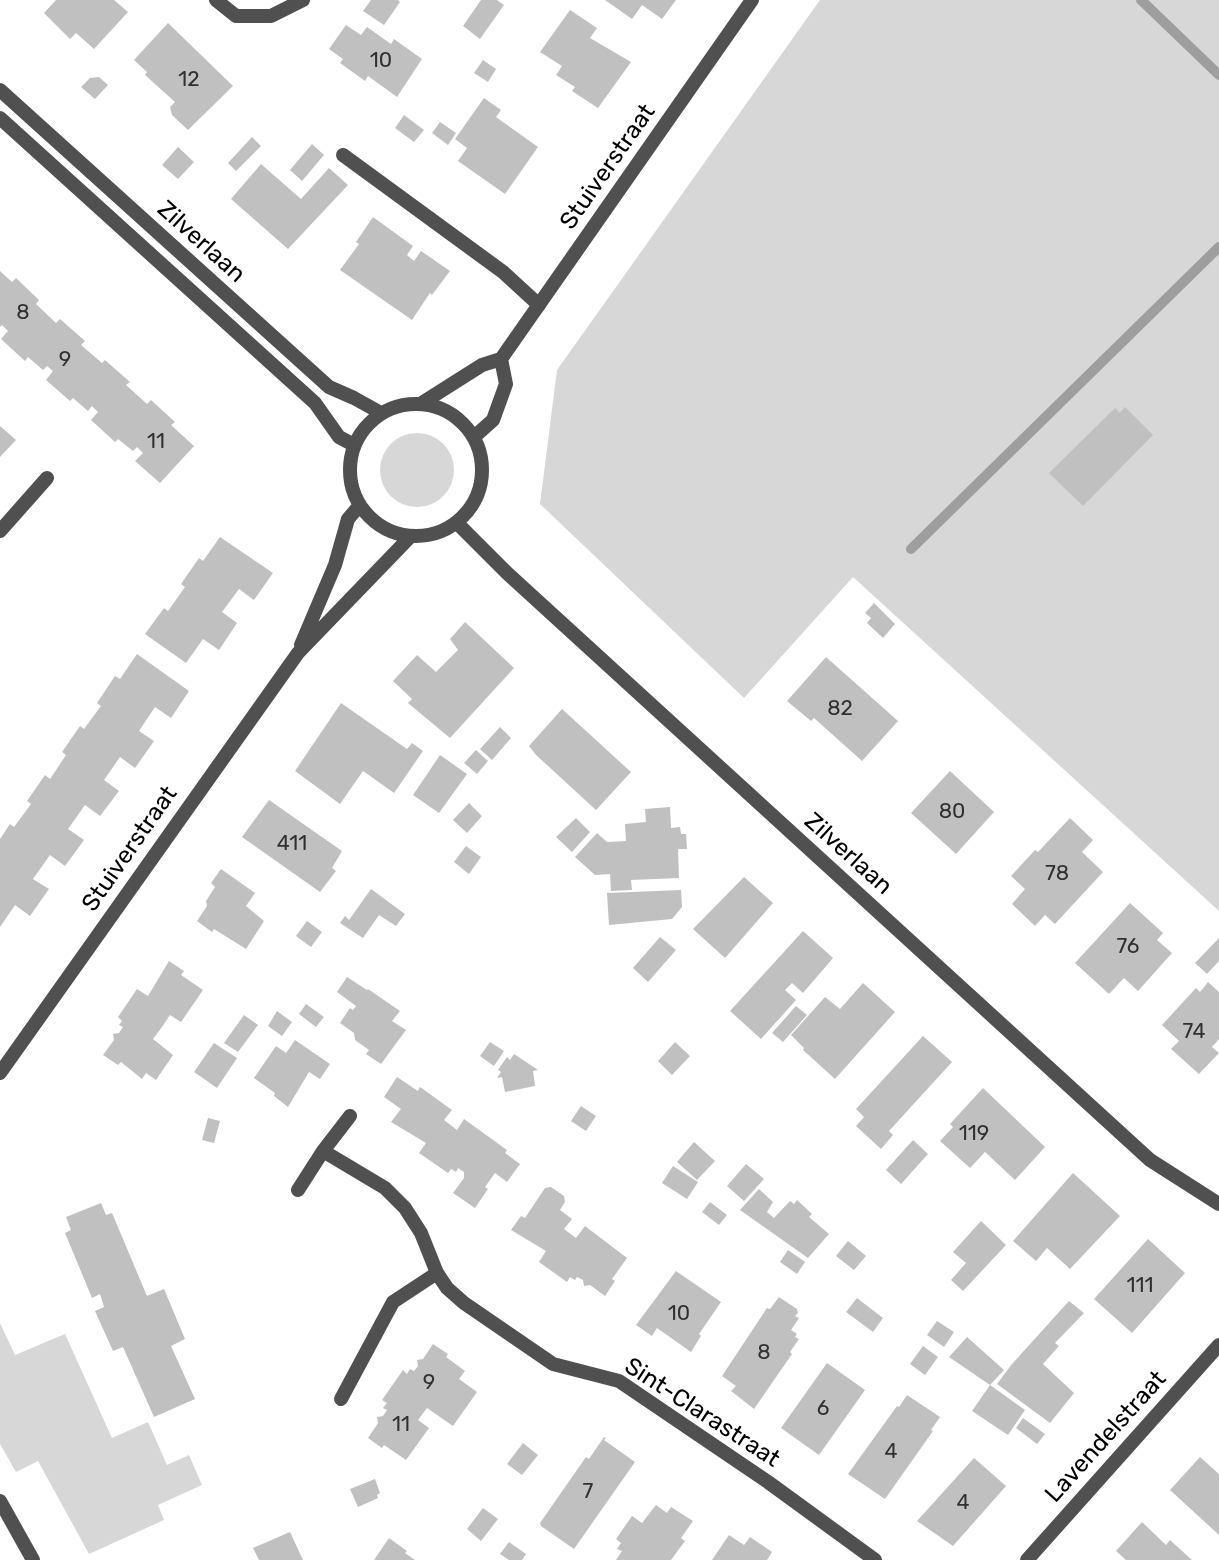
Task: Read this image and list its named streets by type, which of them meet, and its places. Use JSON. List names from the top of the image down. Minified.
{"streets":{"street":["Stuiverstraat","Zilverlaan","Sint-Clarastraat","Lavendelstraat"]},"crossings":[["Stuiverstraat","Zilverlaan"]],"house_numbers":["10","12","8","9","11","82","80","411","78","76","74","119","111","10","8","9","6","11","4","7","4"]}
